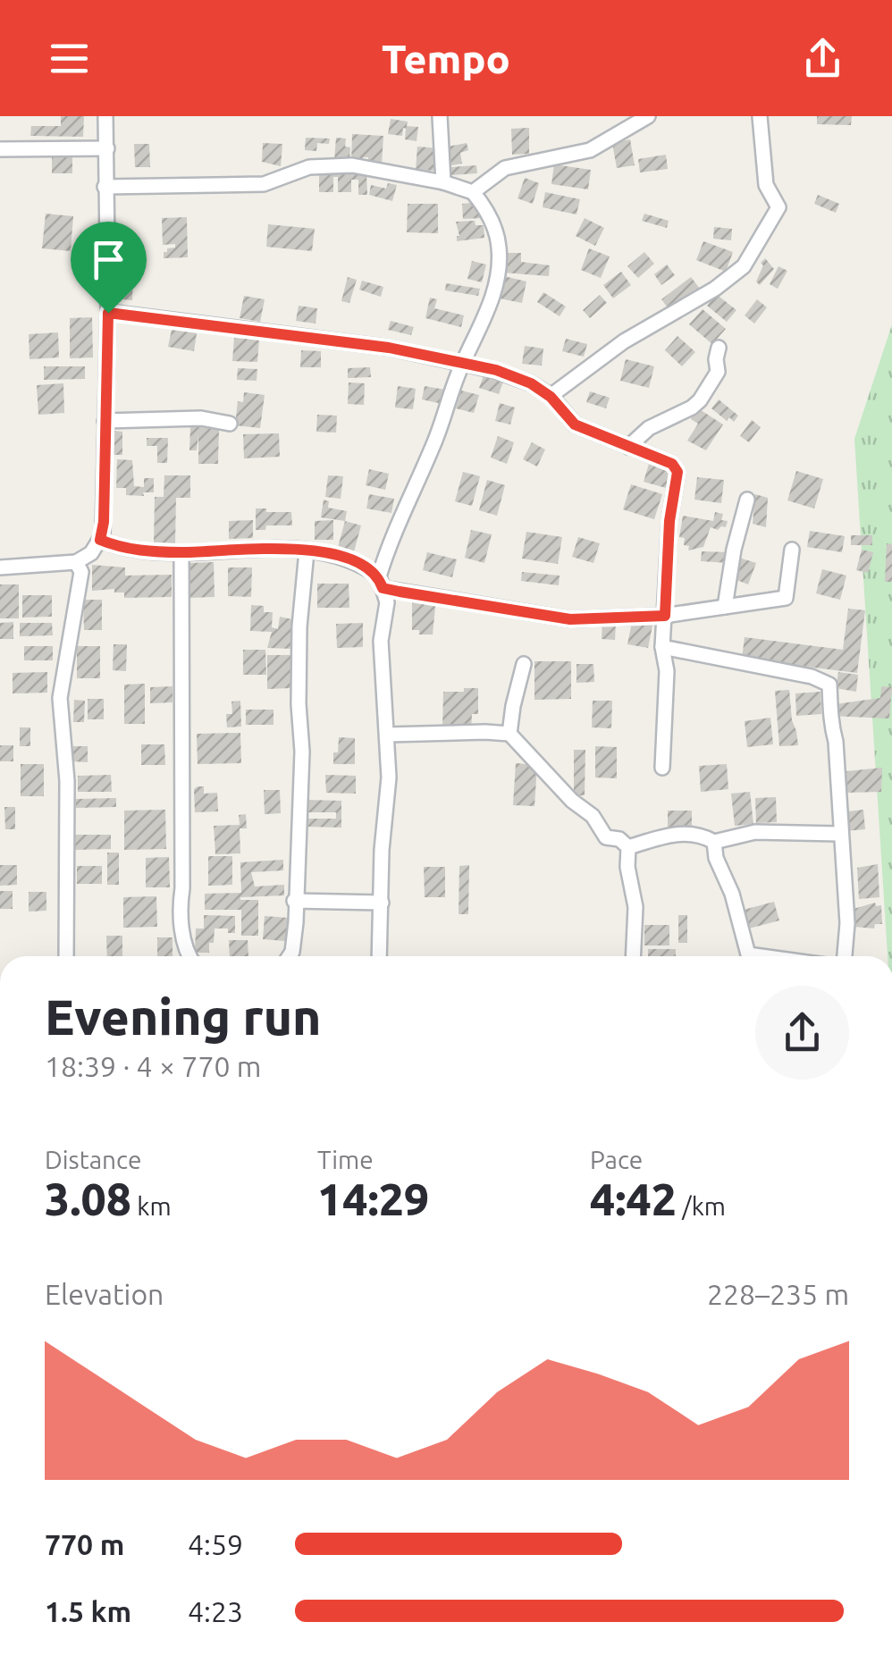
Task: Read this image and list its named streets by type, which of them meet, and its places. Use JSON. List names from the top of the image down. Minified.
{"page":{"header":"Tempo","heading":["Evening run","18:39 · 4 × 770 m"],"stats":[["Distance","3.08 km"],["Time","14:29"],["Pace","4:42 /km"]],"chart":["Elevation","228–235 m"],"list":[{"name":"770 m","note":"4:59"},{"name":"1.5 km","note":"4:23"}]}}
